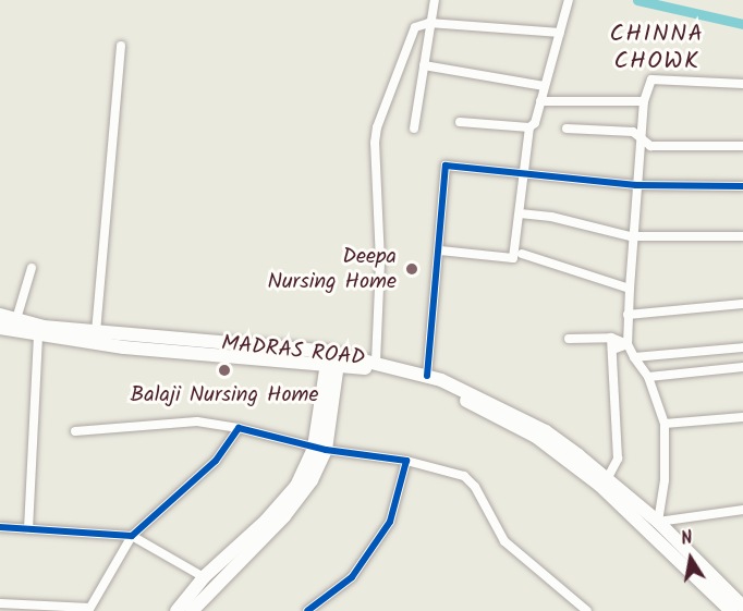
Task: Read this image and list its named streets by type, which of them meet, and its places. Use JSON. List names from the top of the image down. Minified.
{"streets":{"main road":["MADRAS ROAD"]},"districts":["CHINNA CHOWK"],"places":["Deepa Nursing Home","Balaji Nursing Home"],"north":"top"}
